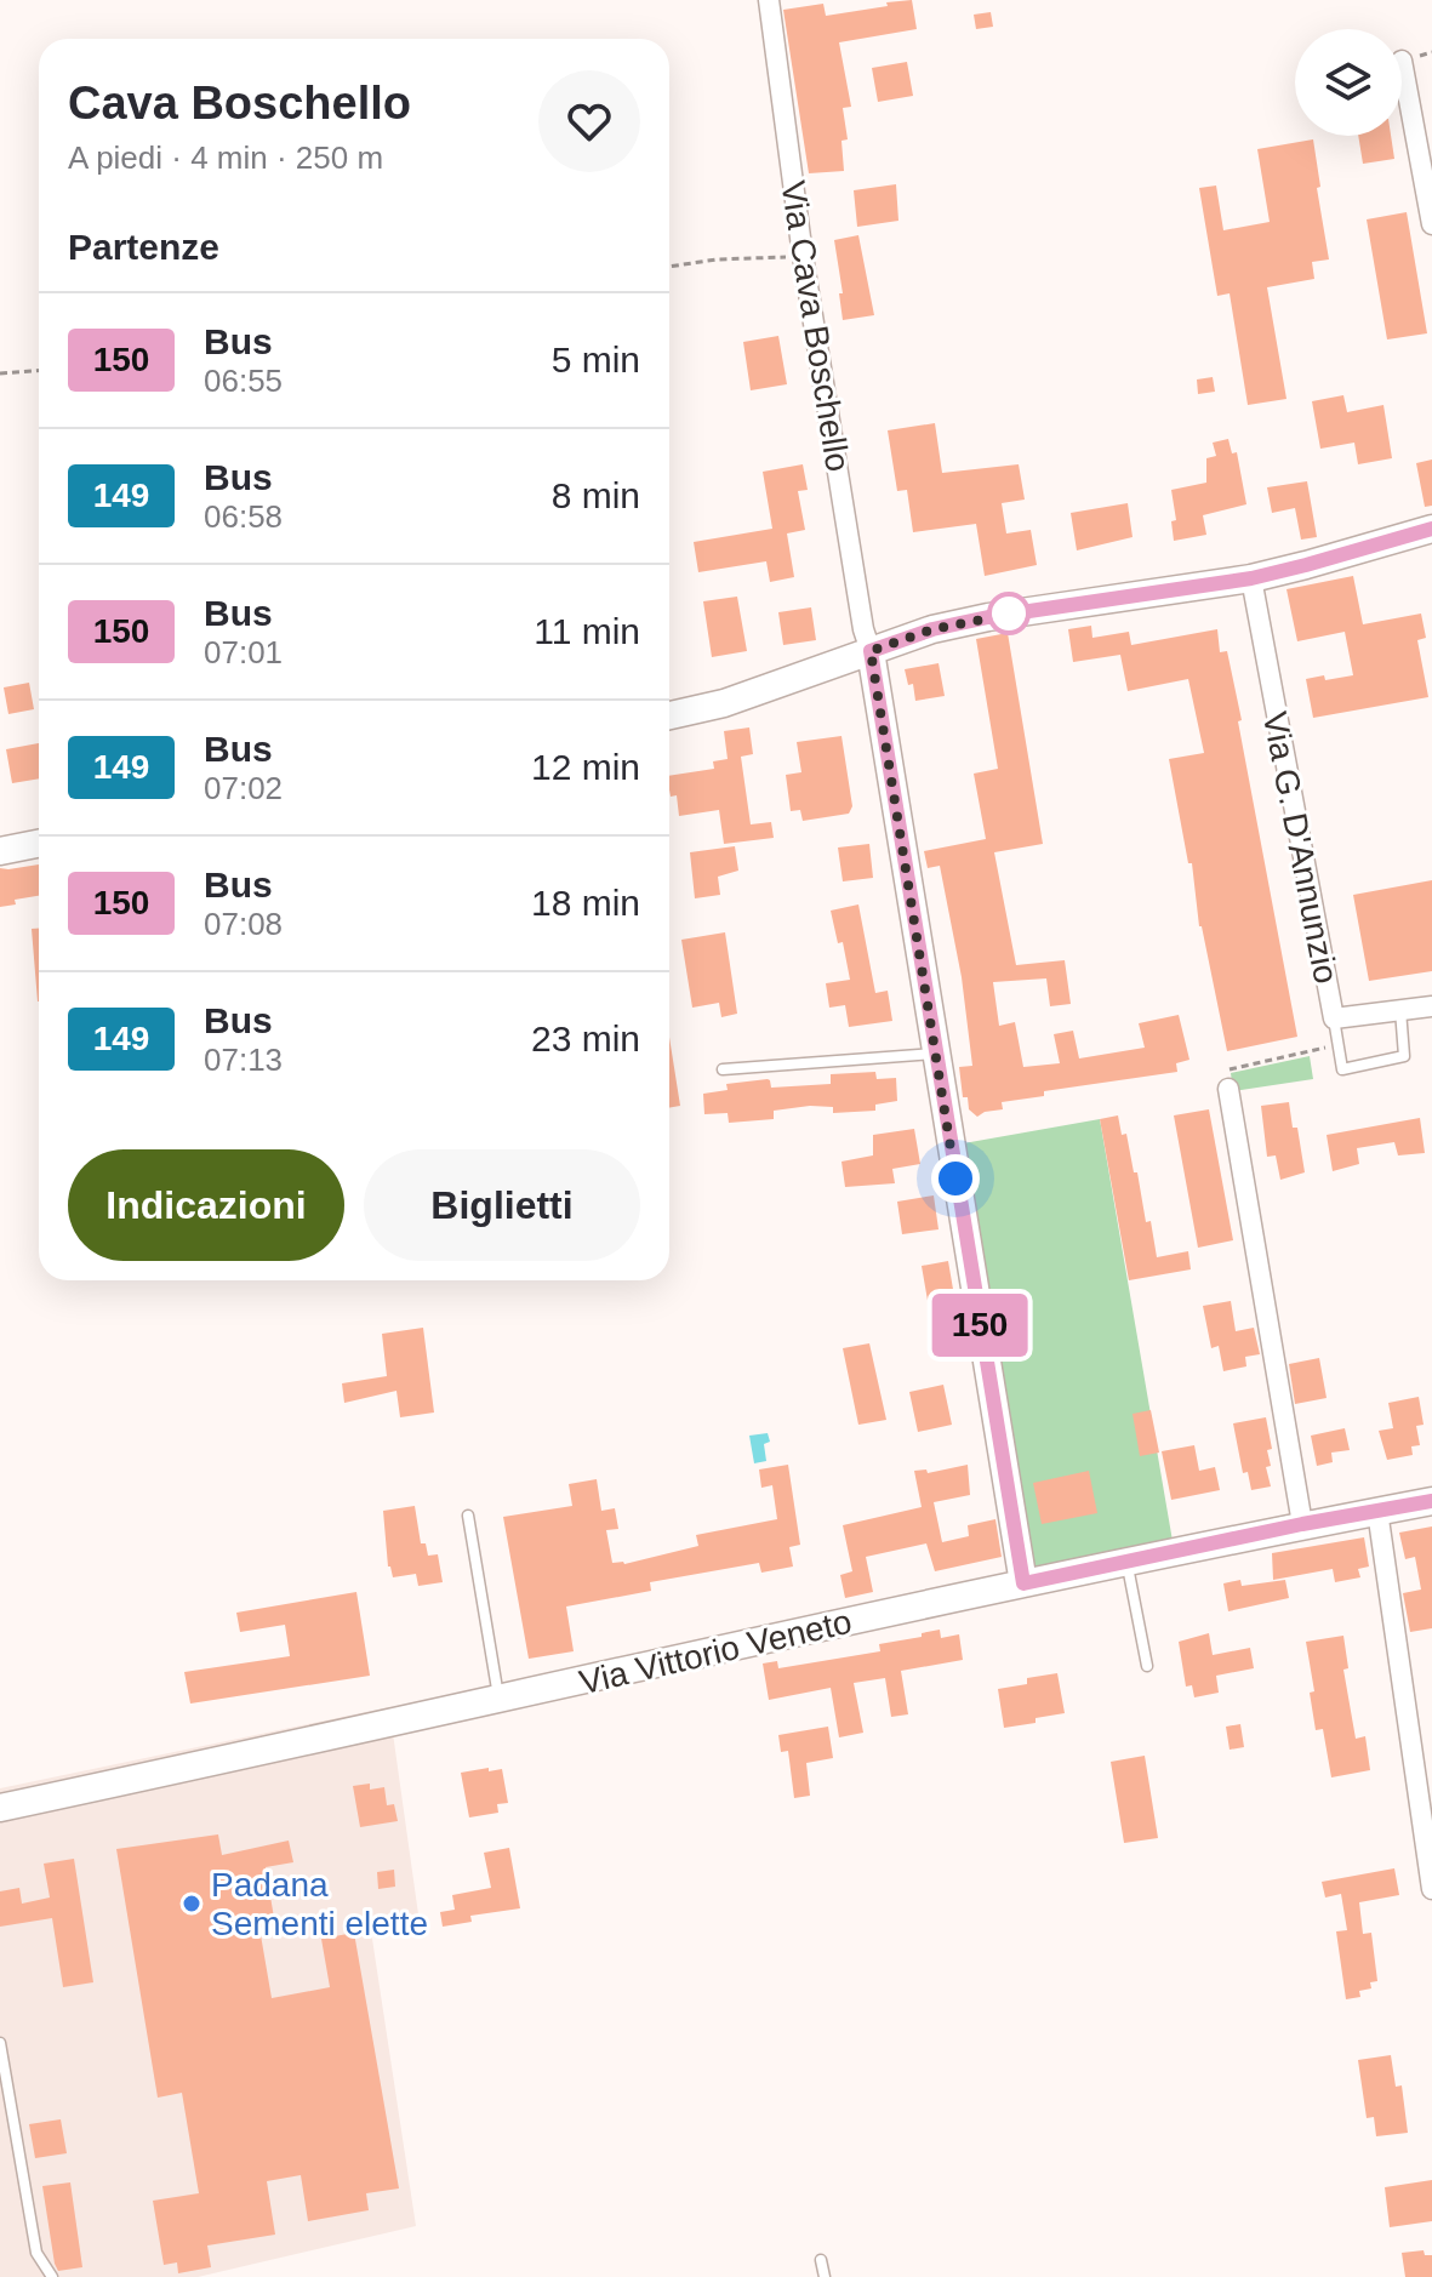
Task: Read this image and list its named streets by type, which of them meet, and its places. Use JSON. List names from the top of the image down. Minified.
{"streets":{"main road":["Via Vittorio Veneto"],"street":["Via Cava Boschello","Via G. D'Annunzio"]},"places":["Padana Sementi elette"],"lines":["bus line 150"],"page":{"on_map":"150","heading":[["Cava Boschello","A piedi · 4 min · 250 m"],"Partenze"],"list":[{"mark":"150","name":"Bus","note":"06:55","value":"5 min"},{"mark":"149","name":"Bus","note":"06:58","value":"8 min"},{"mark":"150","name":"Bus","note":"07:01","value":"11 min"},{"mark":"149","name":"Bus","note":"07:02","value":"12 min"},{"mark":"150","name":"Bus","note":"07:08","value":"18 min"},{"mark":"149","name":"Bus","note":"07:13","value":"23 min"}],"buttons":["Indicazioni","Biglietti"]}}
